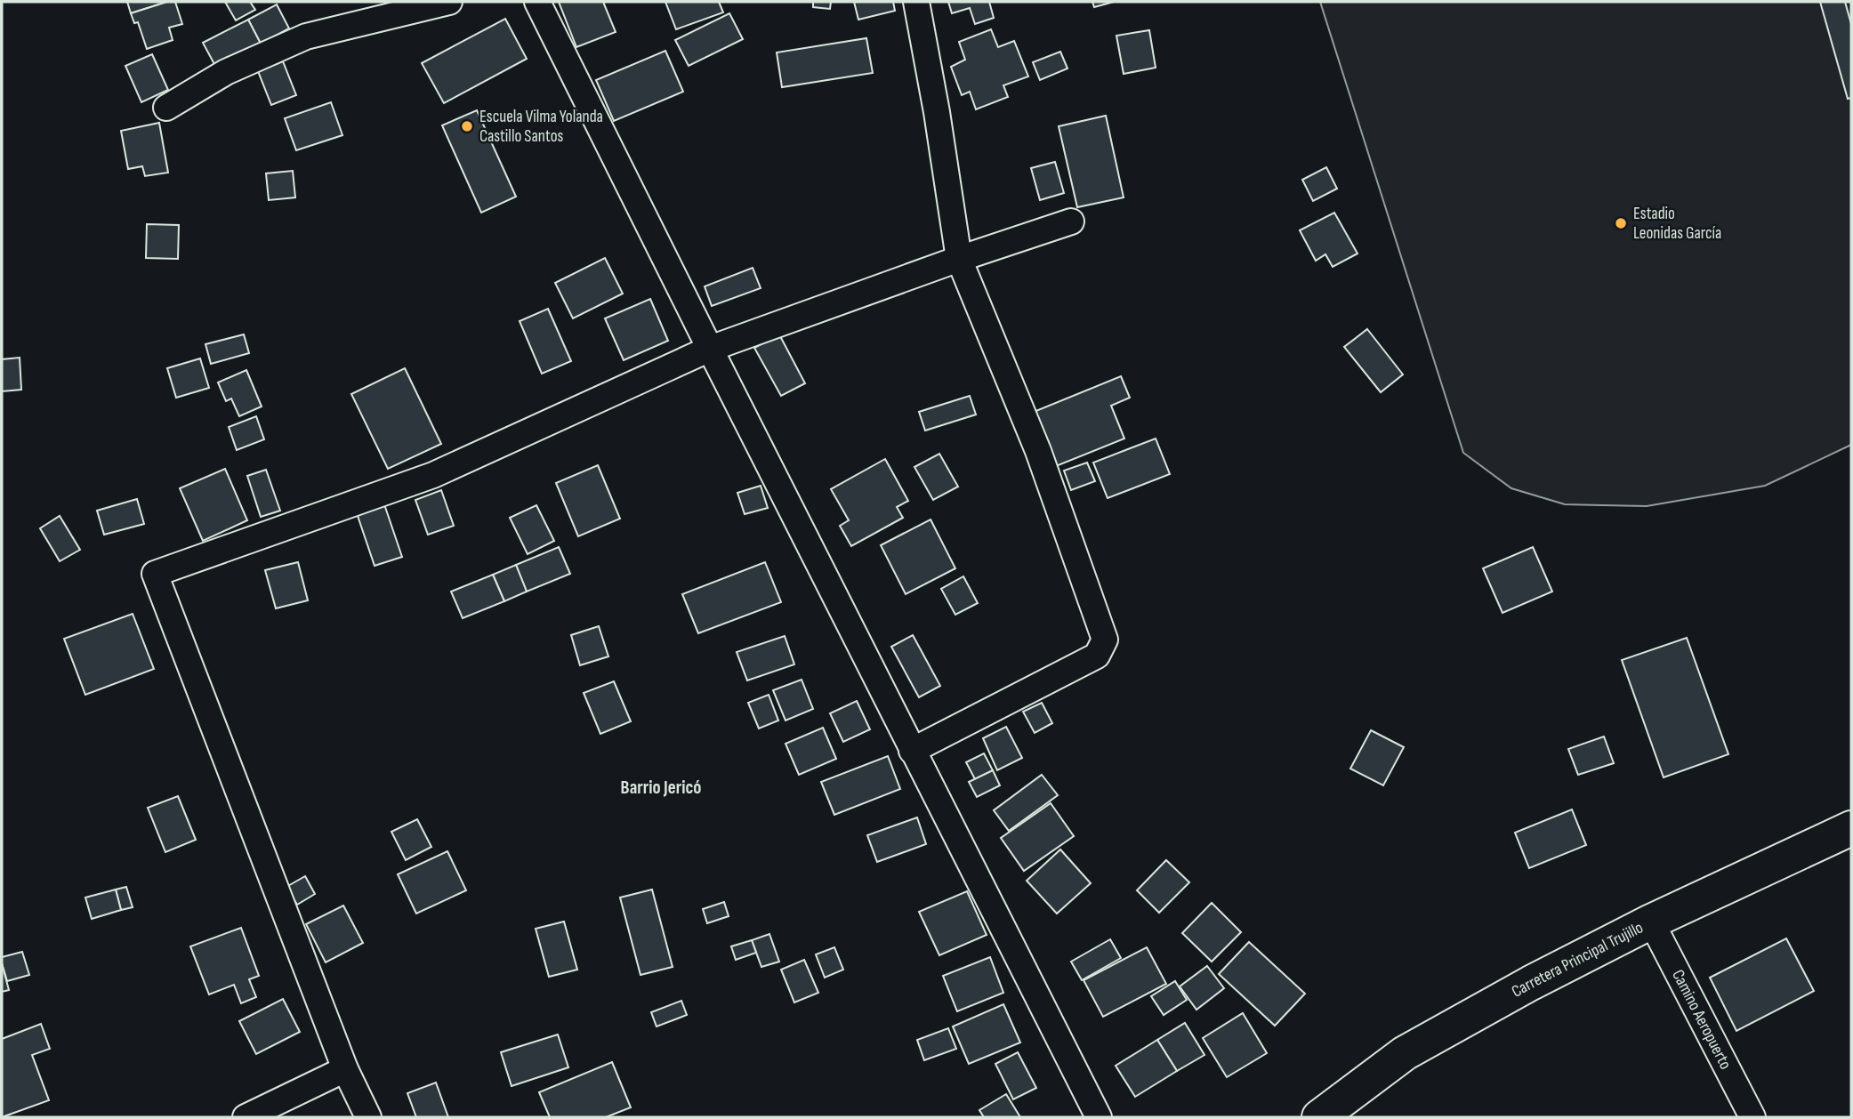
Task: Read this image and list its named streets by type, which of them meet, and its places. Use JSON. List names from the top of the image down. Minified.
{"streets":{"main road":["Carretera Principal Trujillo"],"street":["Camino Aeropuerto"]},"crossings":[["Carretera Principal Trujillo","Camino Aeropuerto"]],"districts":["Barrio Jericó"],"places":["Escuela Vilma Yolanda Castillo Santos","Estadio Leonidas García"]}
